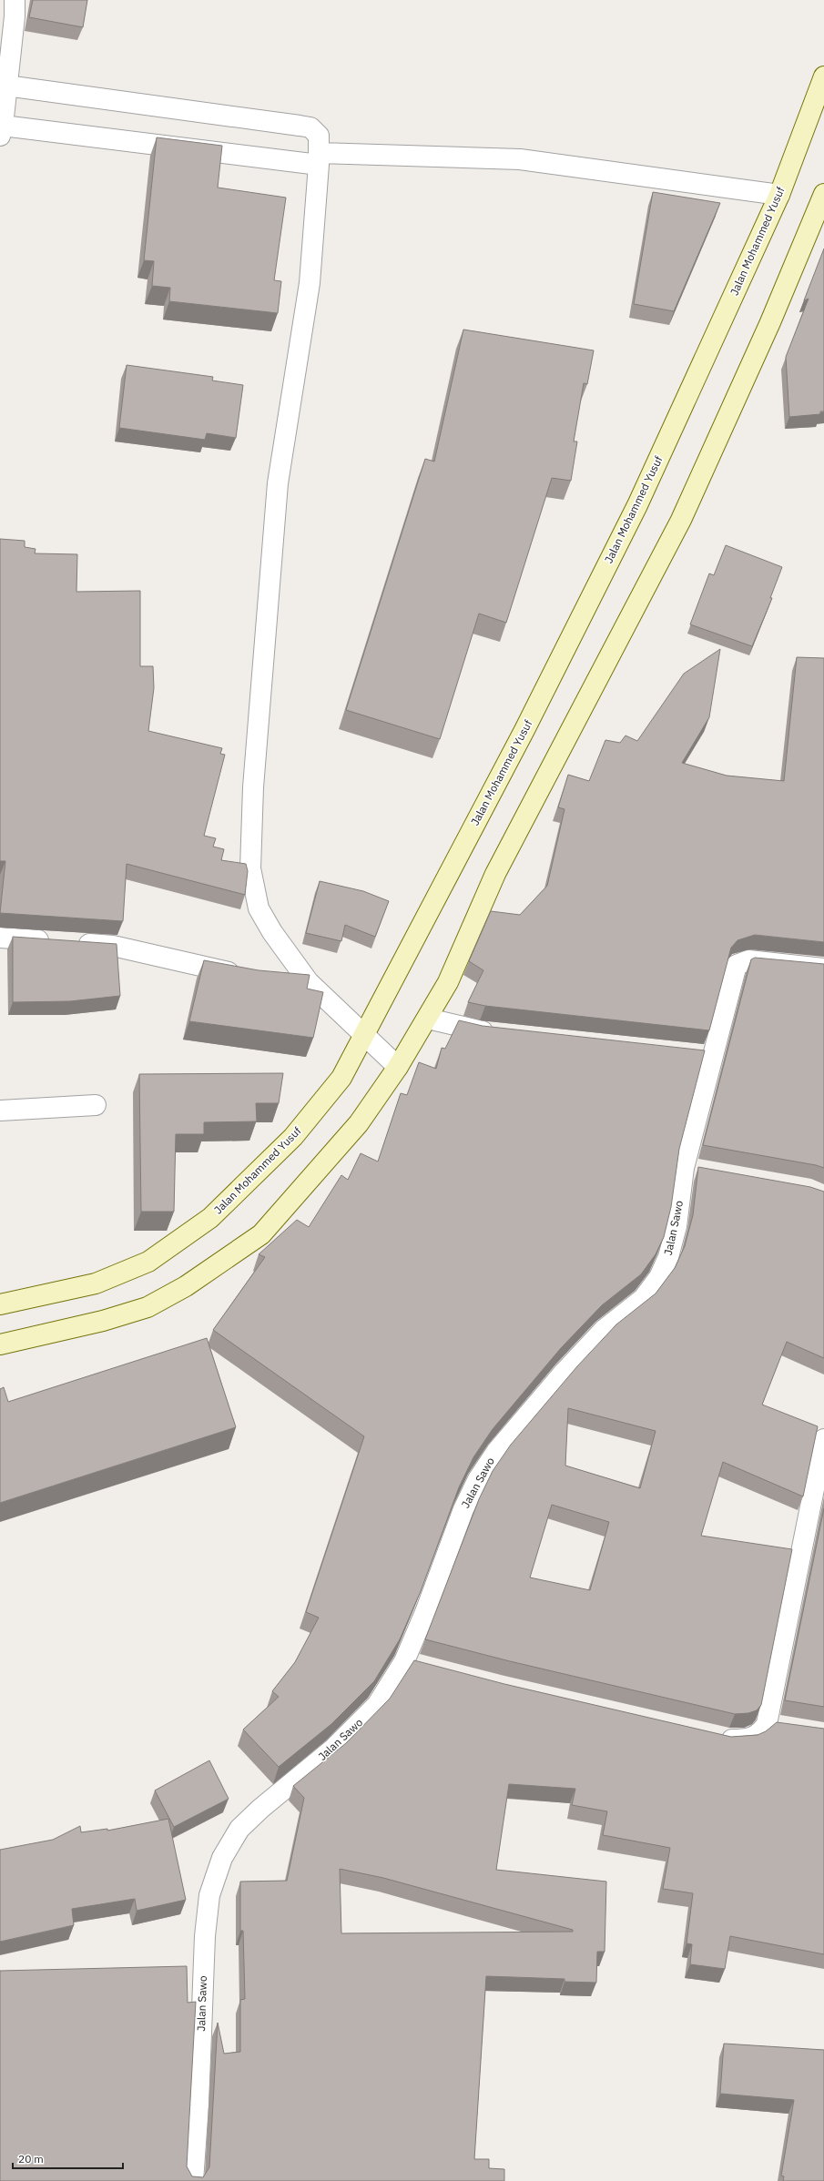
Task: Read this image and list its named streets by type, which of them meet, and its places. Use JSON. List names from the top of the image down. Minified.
{"streets":{"main road":["Jalan Mohammed Yusuf"],"street":["Jalan Sawo"]},"scale_bar":"20 m"}
